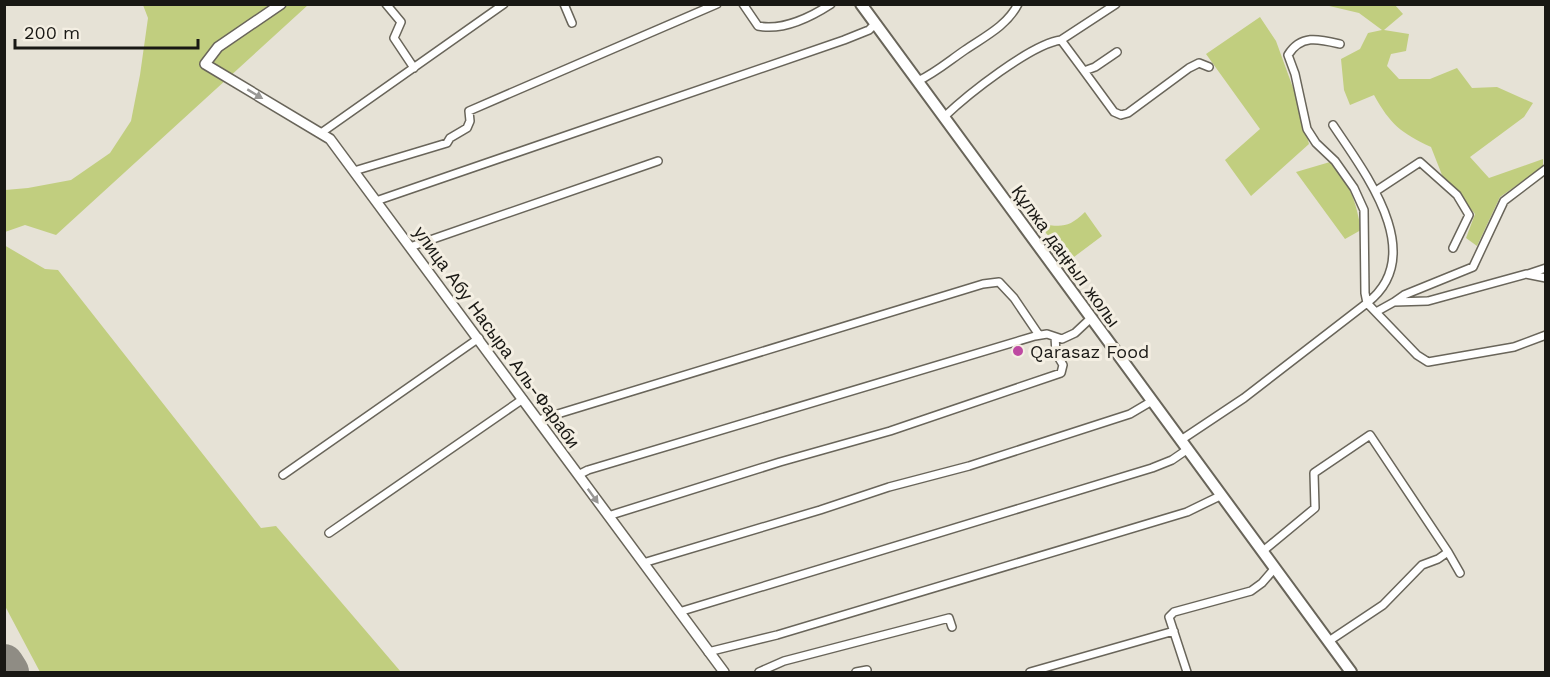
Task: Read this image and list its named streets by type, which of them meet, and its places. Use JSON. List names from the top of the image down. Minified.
{"streets":{"main road":["Құлжа даңғыл жолы"],"street":["улица Абу Насыра Аль-Фараби"]},"places":["Qarasaz Food"],"scale_bar":"200 m"}
